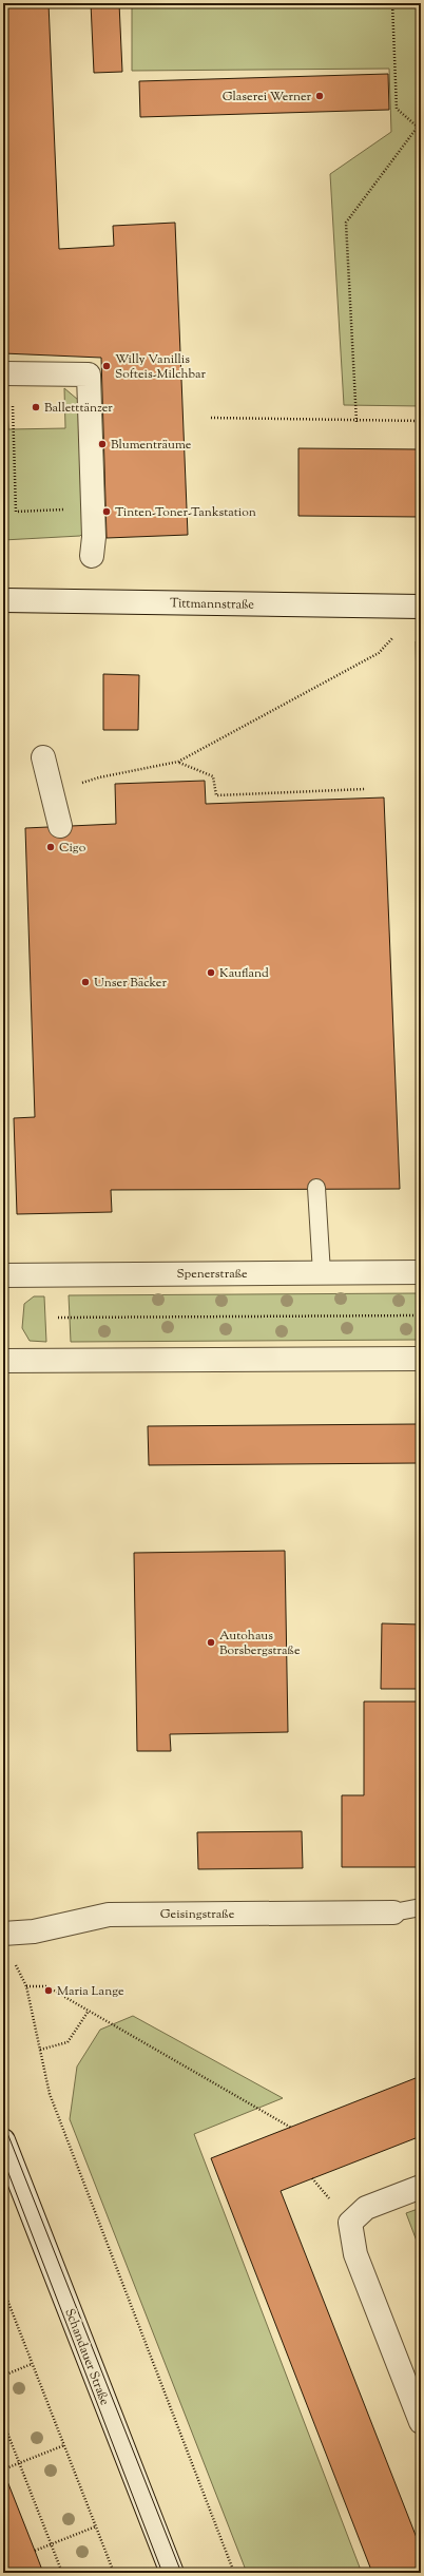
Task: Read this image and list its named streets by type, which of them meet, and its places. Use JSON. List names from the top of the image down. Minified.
{"streets":{"street":["Tittmannstraße","Spenerstraße","Geisingstraße","Schandauer Straße"]},"places":["Glaserei Werner","Willy Vanillis Softeis-Milchbar","Balletttänzer","Blumenträume","Tinten-Toner-Tankstation","Cigo","Kaufland","Unser Bäcker","Autohaus Borsbergstraße","Maria Lange"]}
